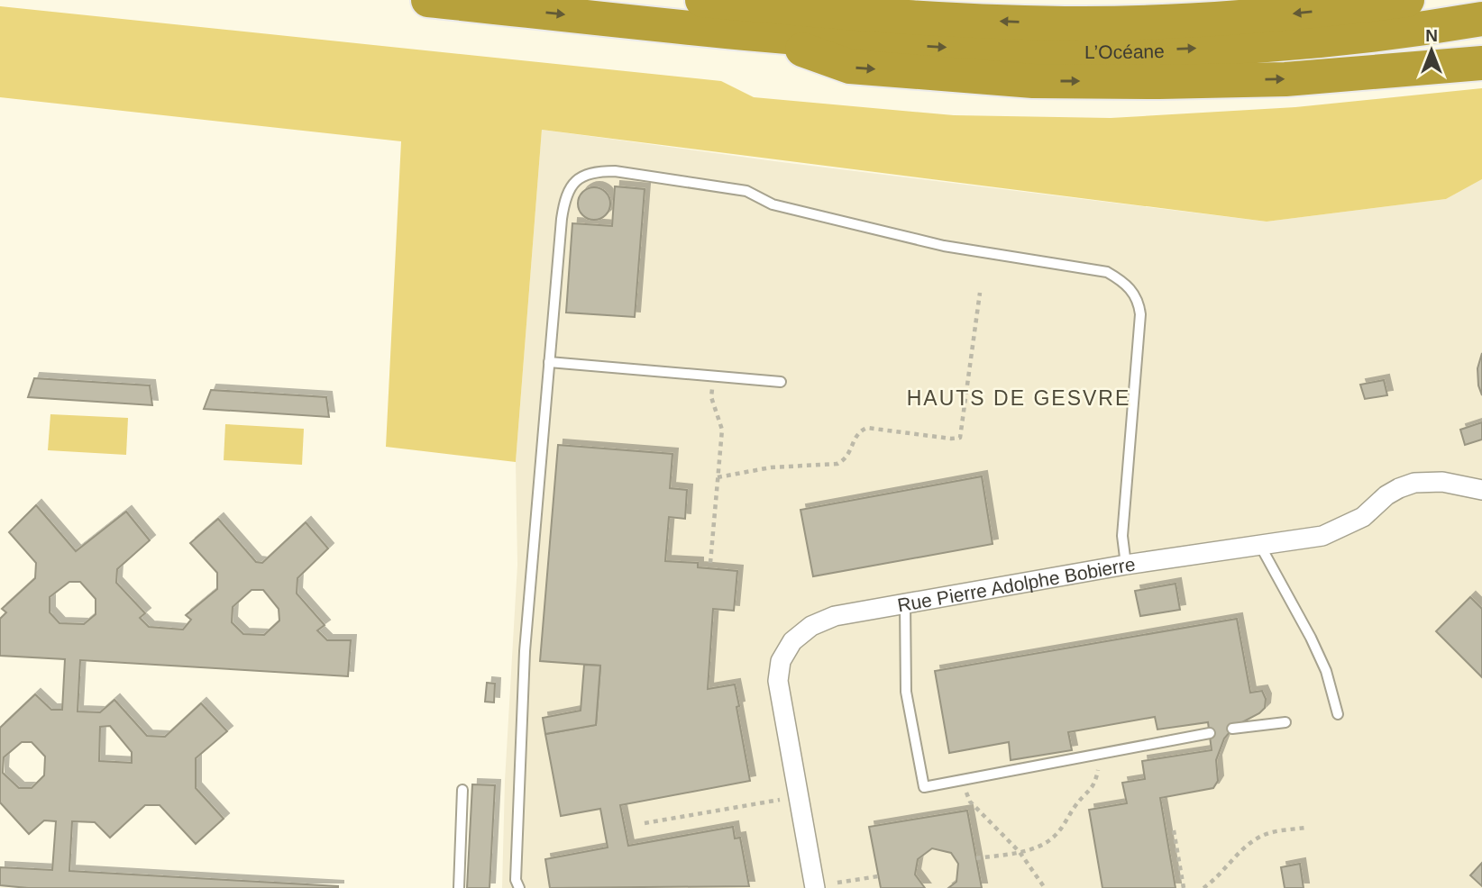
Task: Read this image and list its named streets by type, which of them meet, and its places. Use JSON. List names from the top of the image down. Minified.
{"streets":{"highway":["L’Océane"],"street":["Rue Pierre Adolphe Bobierre"]},"districts":["HAUTS DE GESVRE"],"north":"top"}
